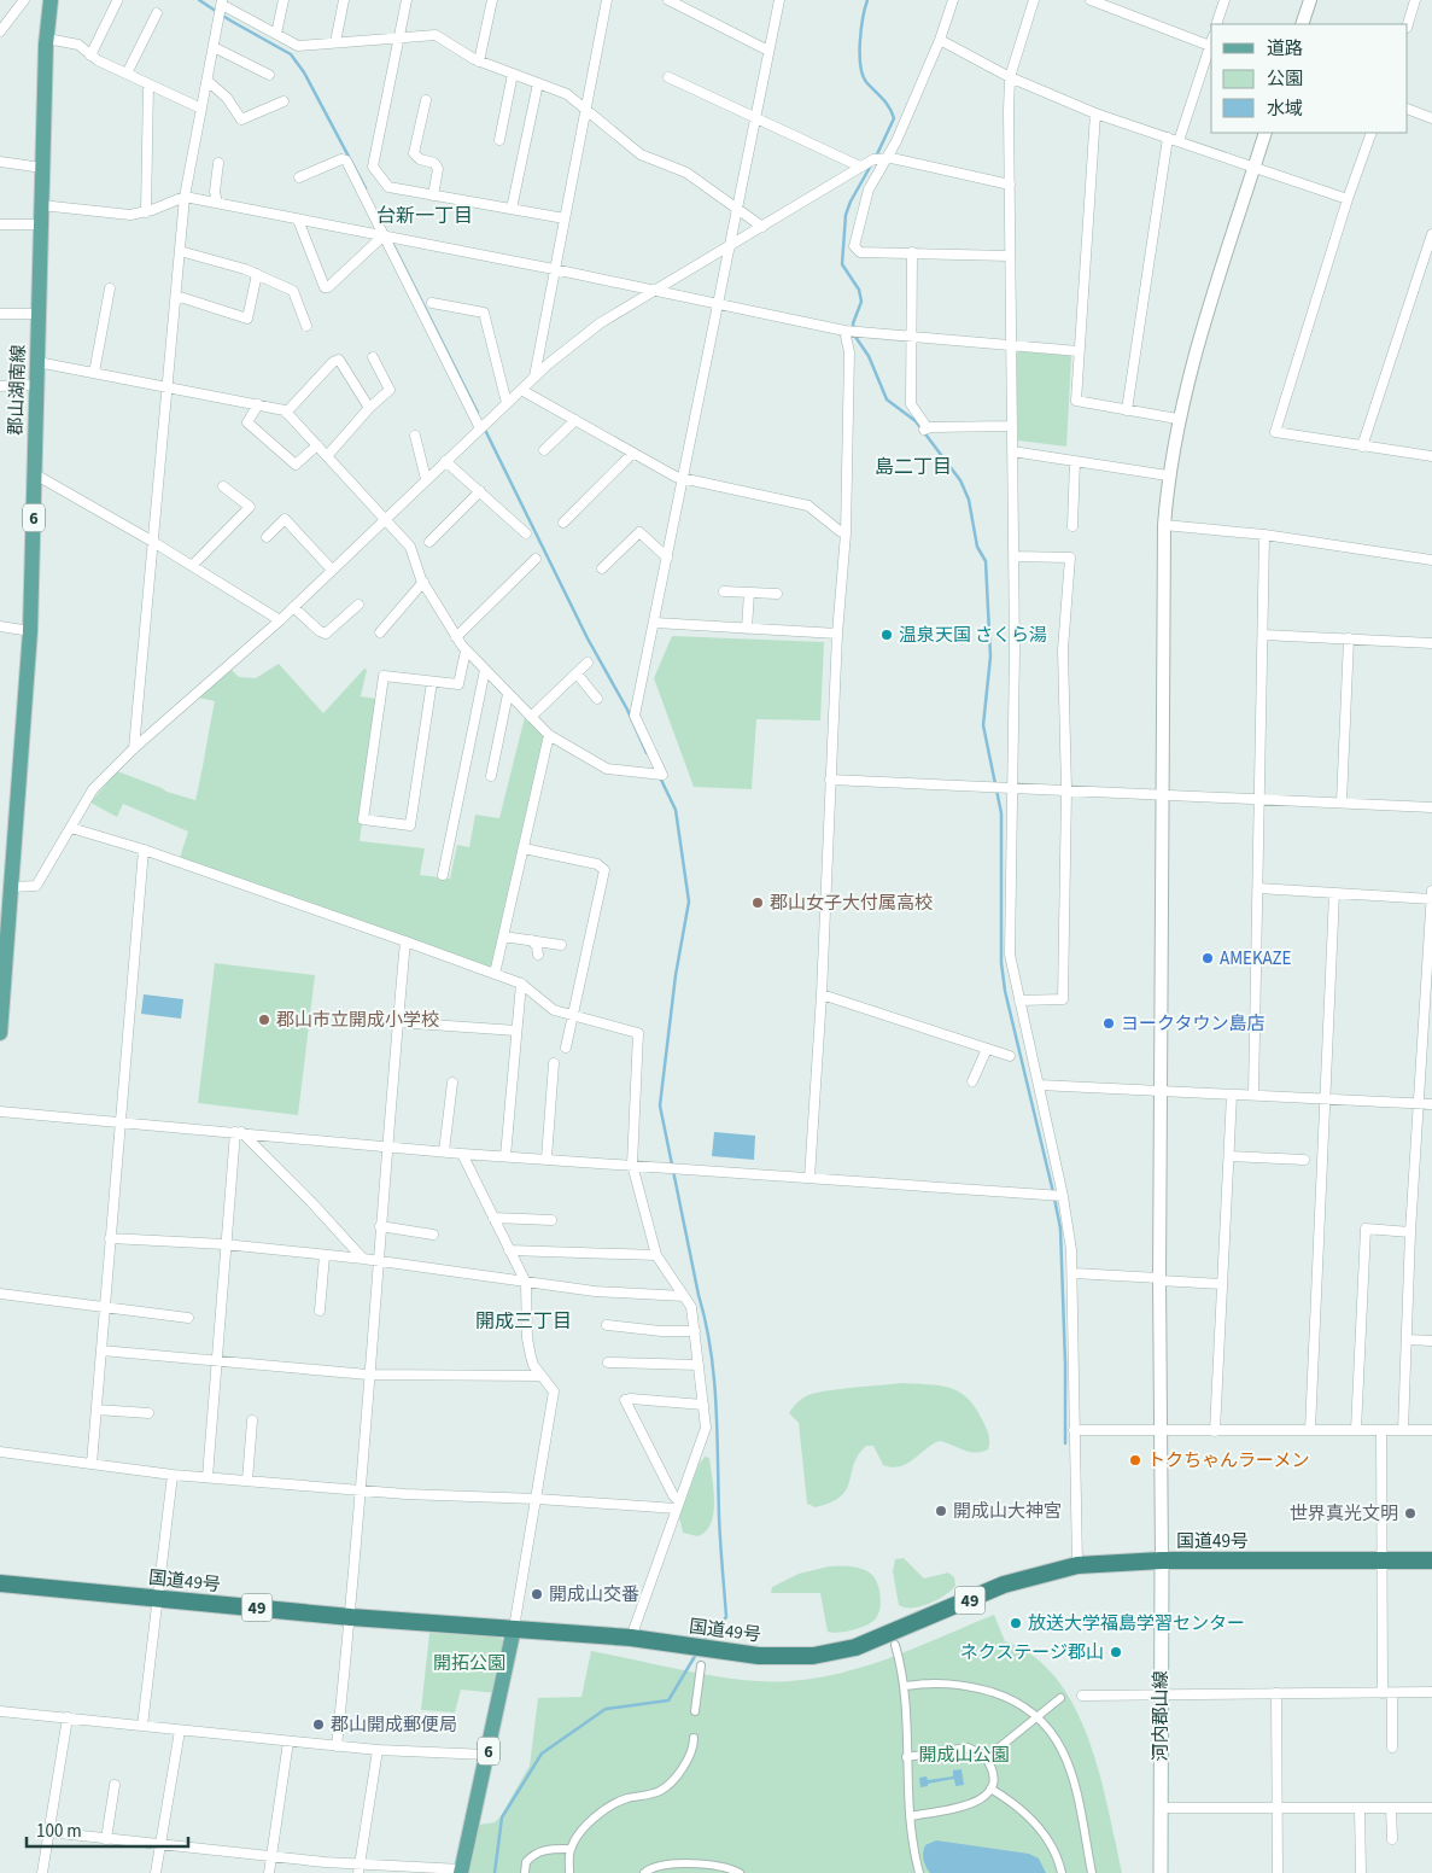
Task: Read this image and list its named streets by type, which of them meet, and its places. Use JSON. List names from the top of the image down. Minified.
{"streets":{"highway":["国道49号","49"],"main road":["郡山湖南線","6","河内郡山線"]},"crossings":[["6","国道49号"],["国道49号","河内郡山線"]],"districts":["台新一丁目","島二丁目","開成三丁目"],"parks":["開拓公園","開成山公園"],"places":["温泉天国 さくら湯","郡山女子大付属高校","AMEKAZE","郡山市立開成小学校","ヨークタウン島店","トクちゃんラーメン","開成山大神宮","世界真光文明","開成山交番","放送大学福島学習センター","ネクステージ郡山","郡山開成郵便局"],"legend":["道路","公園","水域"],"scale_bar":"100 m"}
